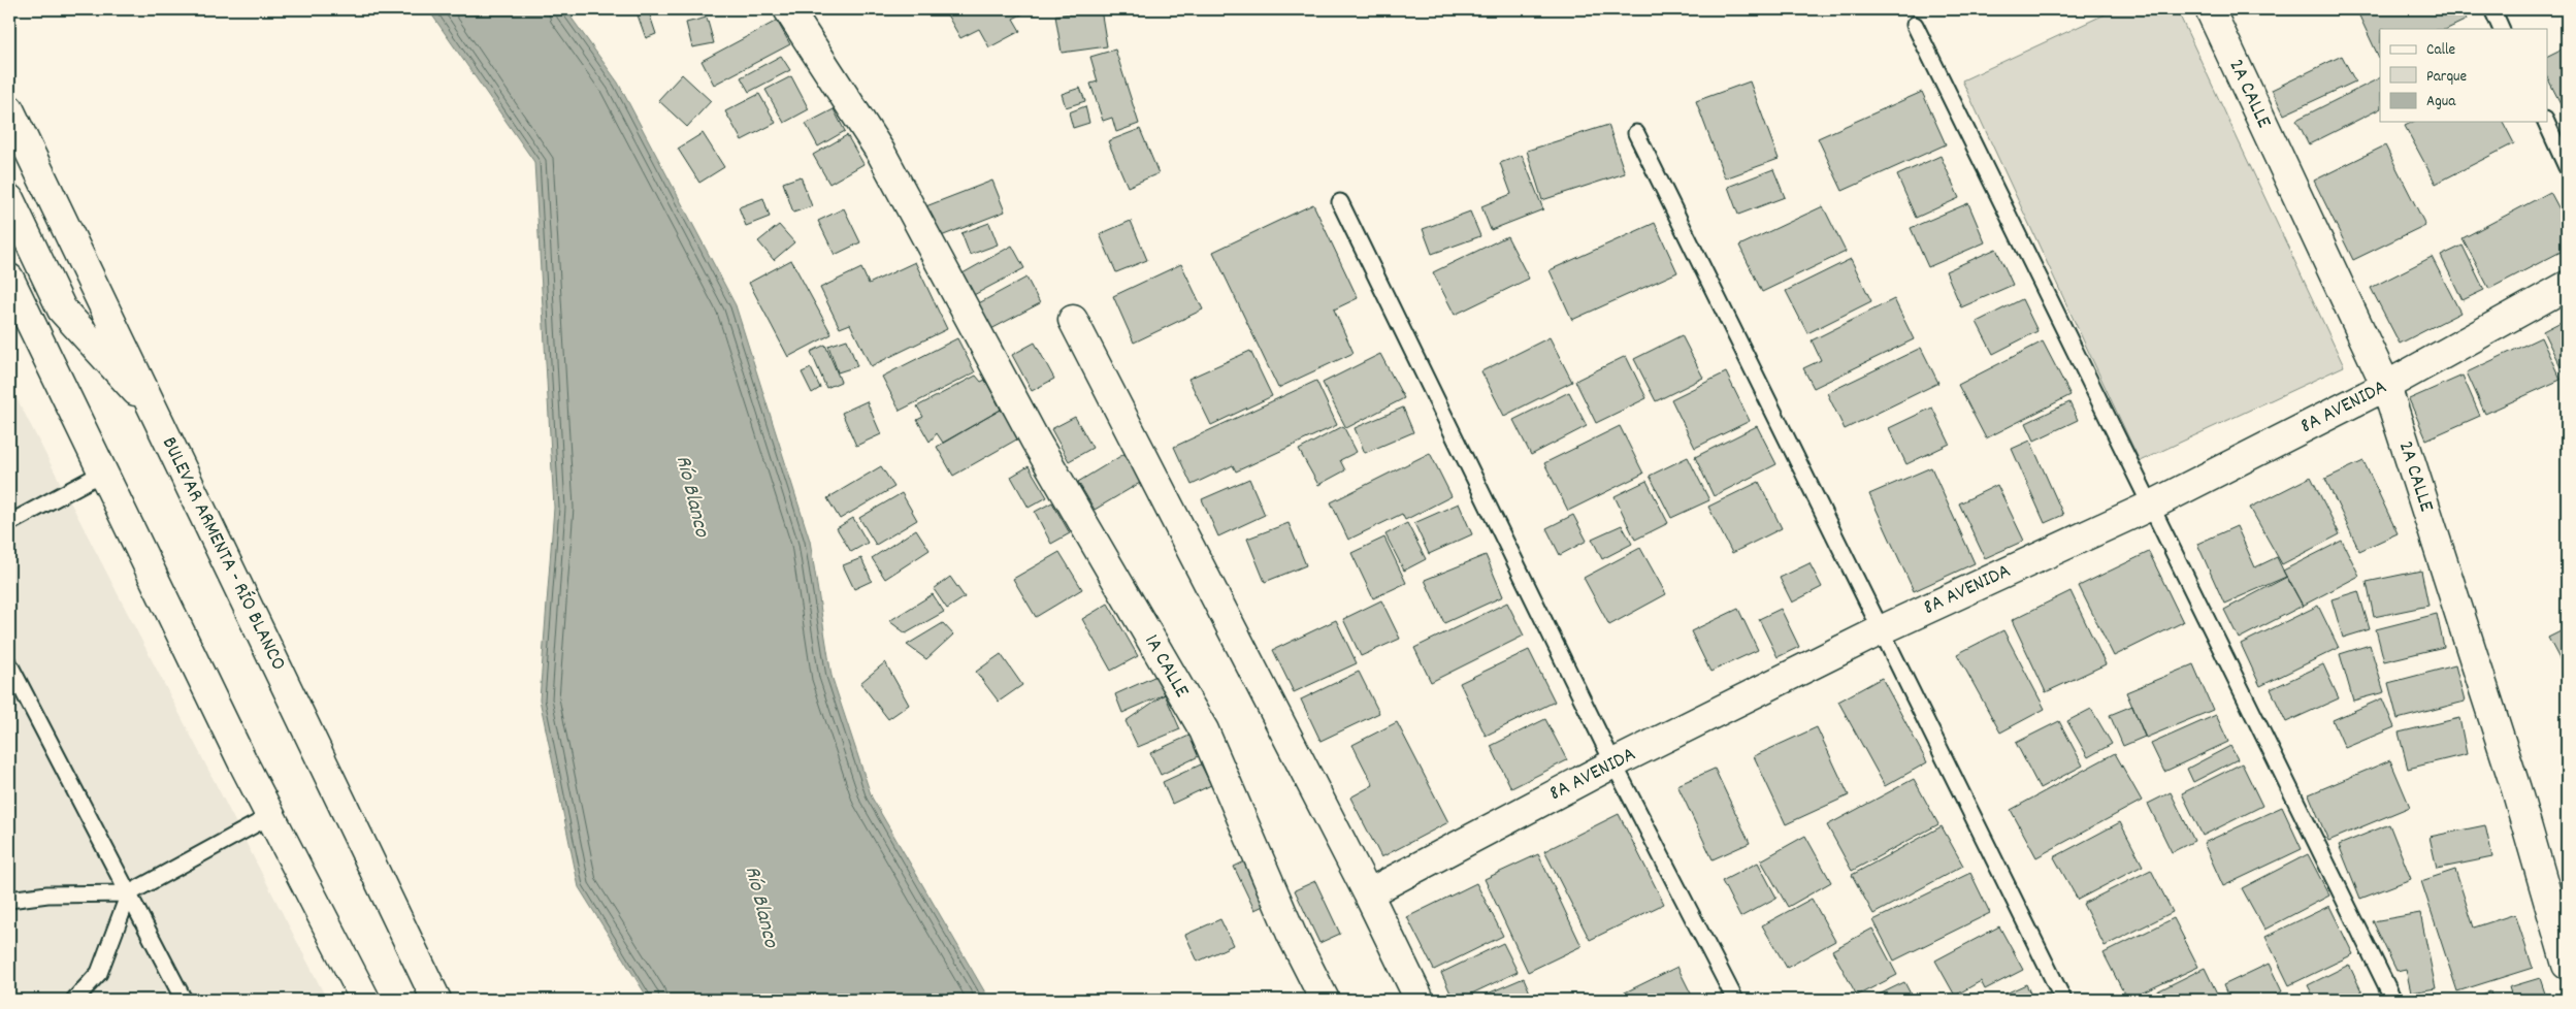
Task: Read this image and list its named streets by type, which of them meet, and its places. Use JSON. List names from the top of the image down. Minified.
{"streets":{"street":["2A CALLE","8A AVENIDA","BULEVAR ARMENTA - RÍO BLANCO","1A CALLE"]},"crossings":[["2A CALLE","8A AVENIDA"]],"water":["Río Blanco"],"legend":["Calle","Parque","Agua"]}
